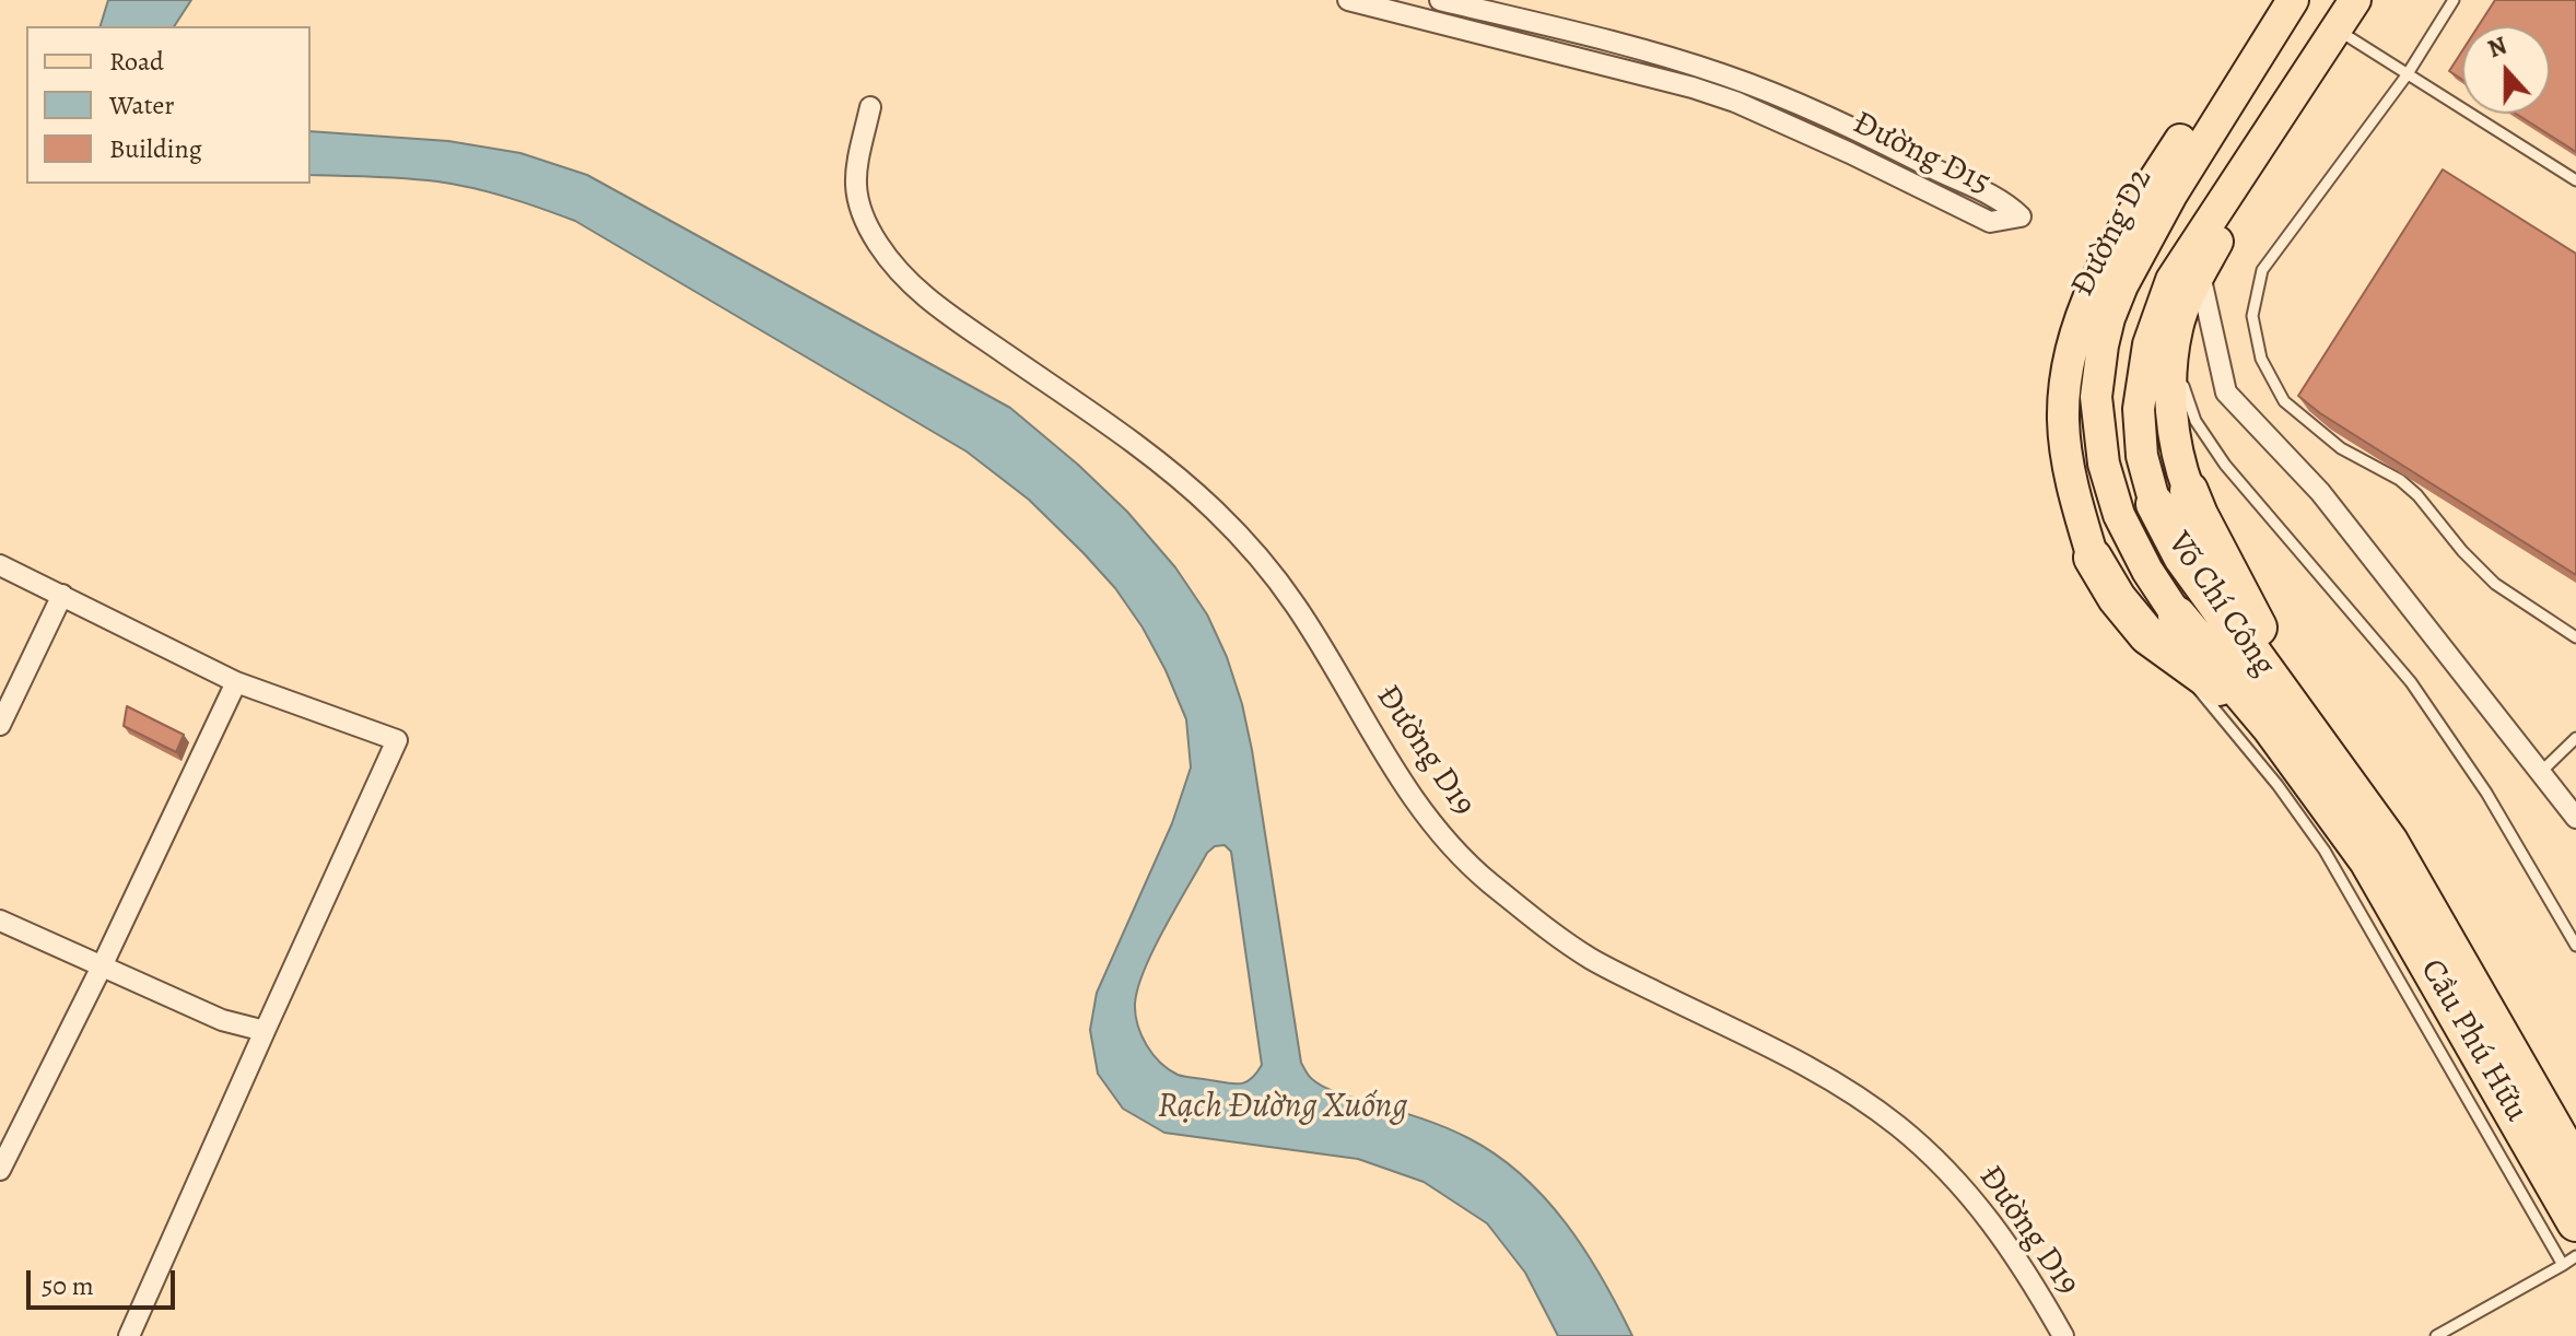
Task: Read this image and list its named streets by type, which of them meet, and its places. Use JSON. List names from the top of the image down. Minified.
{"streets":{"highway":["Võ Chí Công","Cầu Phú Hữu"],"main road":["Đường D2"],"street":["Đường D15","Đường D19"]},"crossings":[["Đường D2","Võ Chí Công"],["Võ Chí Công","Cầu Phú Hữu"]],"water":["Rạch Đường Xuống"],"legend":["Road","Water","Building"],"scale_bar":"50 m","north":"top"}
